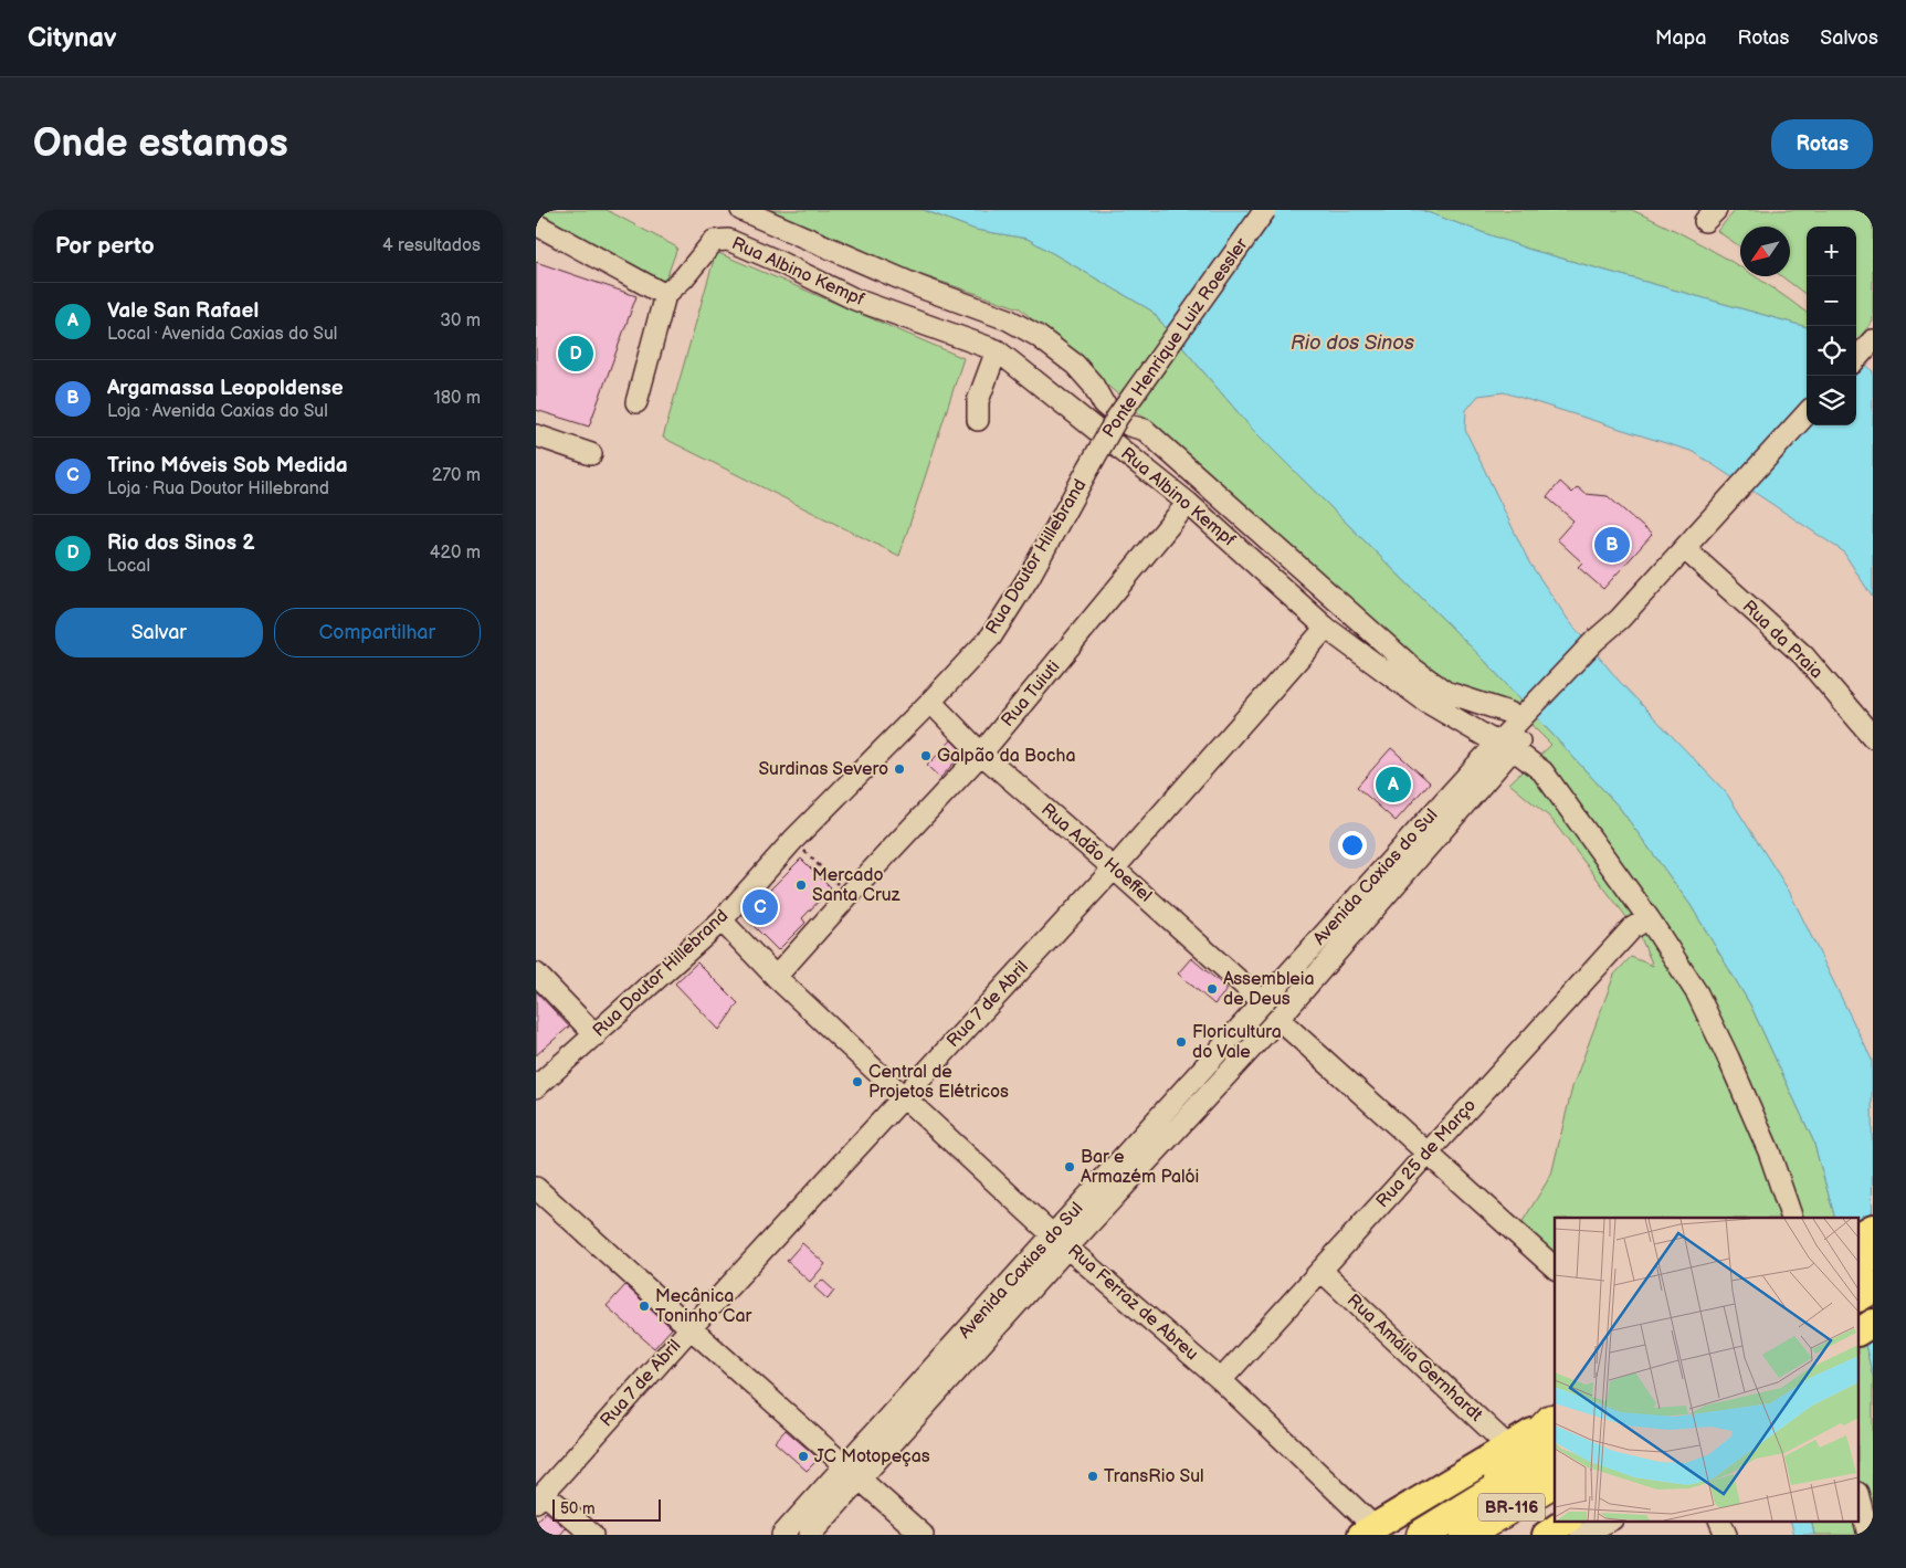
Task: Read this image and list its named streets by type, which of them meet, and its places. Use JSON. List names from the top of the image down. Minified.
{"streets":{"highway":["BR-116"],"street":["Rua Albino Kempf","Ponte Henrique Luiz Roessler","Rua Doutor Hillebrand","Rua da Praia","Rua Tuiuti","Rua Adão Hoeffel","Avenida Caxias do Sul","Rua 7 de Abril","Rua 25 de Março","Rua Ferraz de Abreu","Rua Amália Gernhardt"]},"crossings":[["Rua Albino Kempf","Rua Tuiuti"],["Rua Albino Kempf","Avenida Caxias do Sul"],["Rua Albino Kempf","Rua 7 de Abril"],["Rua Albino Kempf","Rua 25 de Março"],["Ponte Henrique Luiz Roessler","Rua Doutor Hillebrand"],["Rua Doutor Hillebrand","Rua Adão Hoeffel"],["Rua Doutor Hillebrand","Rua Ferraz de Abreu"],["Rua da Praia","Avenida Caxias do Sul"],["Rua Tuiuti","Rua Adão Hoeffel"],["Rua Tuiuti","Rua Ferraz de Abreu"],["Rua Adão Hoeffel","Avenida Caxias do Sul"],["Rua Adão Hoeffel","Rua 7 de Abril"],["Avenida Caxias do Sul","Rua Ferraz de Abreu"],["Rua 7 de Abril","Rua Ferraz de Abreu"],["Rua 25 de Março","Rua Ferraz de Abreu"],["Rua 25 de Março","Rua Amália Gernhardt"]],"water":["Rio dos Sinos"],"places":["Galpão da Bocha","Surdinas Severo","Mercado Santa Cruz","Assembleia de Deus","Floricultura do Vale","Central de Projetos Elétricos","Bar e Armazém Palói","Mecânica Toninho Car","JC Motopeças","TransRio Sul"],"scale_bar":"50 m","north":"bottom left","page":{"header":"Citynav","nav":["Mapa","Rotas","Salvos"],"buttons":["Rotas",["Salvar","Compartilhar"]],"title":"Onde estamos","heading":["Por perto","4 resultados"],"map_buttons":["+","−"],"list":[{"mark":"A","name":"Vale San Rafael","note":"Local · Avenida Caxias do Sul","value":"30 m"},{"mark":"B","name":"Argamassa Leopoldense","note":"Loja · Avenida Caxias do Sul","value":"180 m"},{"mark":"C","name":"Trino Móveis Sob Medida","note":"Loja · Rua Doutor Hillebrand","value":"270 m"},{"mark":"D","name":"Rio dos Sinos 2","note":"Local","value":"420 m"}],"pins":["D","B","A","C"],"scale":"50 m"}}
